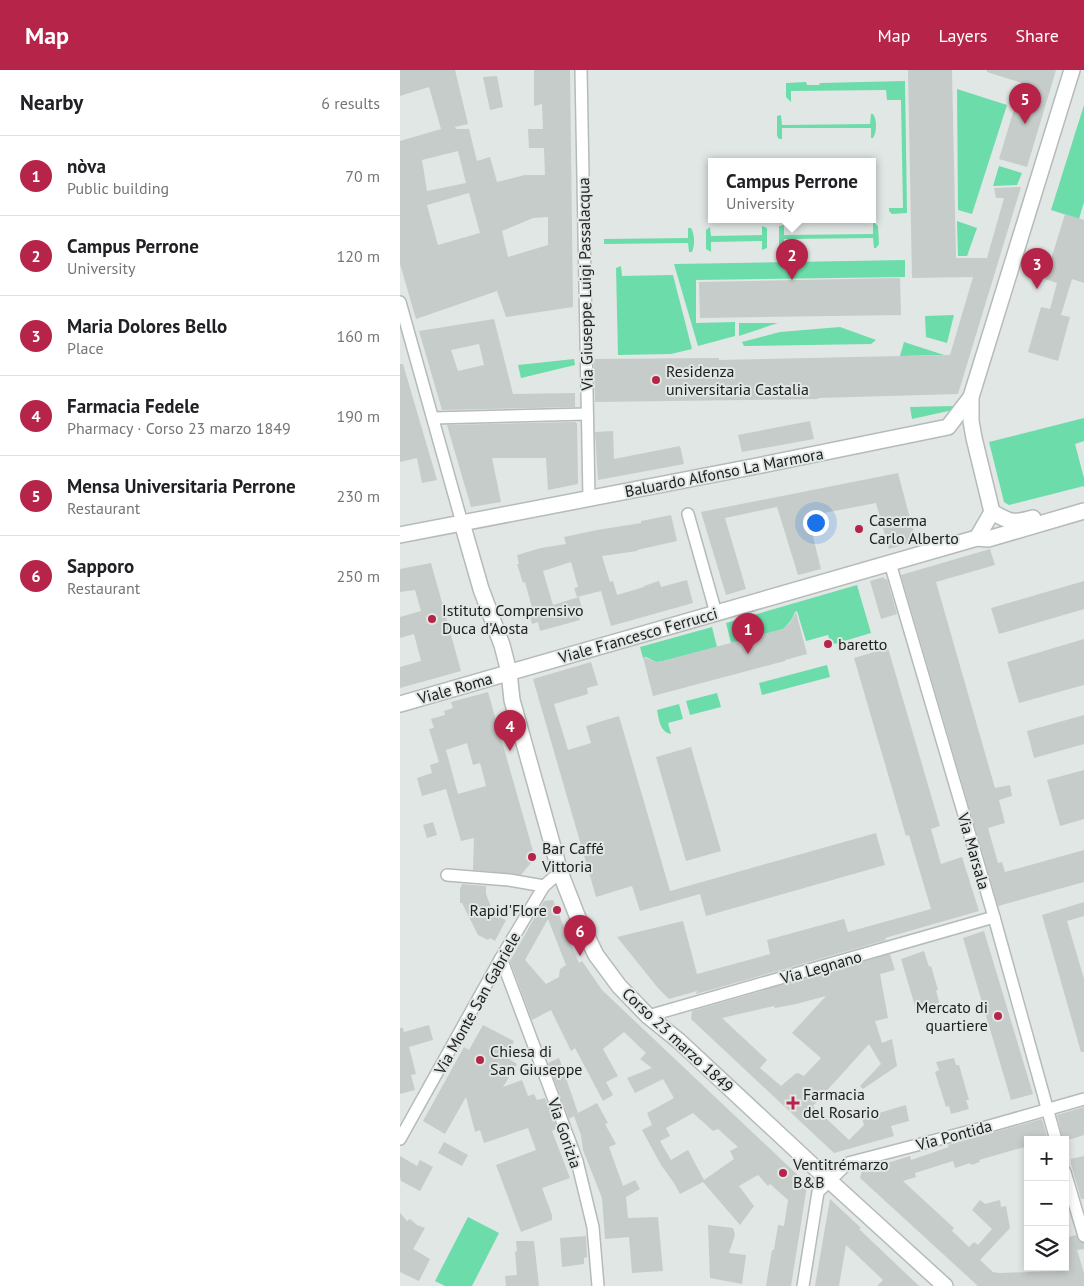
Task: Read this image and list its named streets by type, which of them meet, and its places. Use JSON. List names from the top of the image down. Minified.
{"streets":{"street":["Via Giuseppe Luigi Passalacqua","Baluardo Alfonso La Marmora","Viale Francesco Ferrucci","Viale Roma","Via Marsala","Via Legnano","Via Monte San Gabriele","Corso 23 marzo 1849","Via Gorizia","Via Pontida"]},"crossings":[["Via Giuseppe Luigi Passalacqua","Baluardo Alfonso La Marmora"],["Baluardo Alfonso La Marmora","Corso 23 marzo 1849"],["Viale Francesco Ferrucci","Viale Roma"],["Viale Francesco Ferrucci","Via Marsala"],["Viale Francesco Ferrucci","Corso 23 marzo 1849"],["Viale Roma","Corso 23 marzo 1849"],["Via Marsala","Via Legnano"],["Via Marsala","Via Pontida"],["Via Legnano","Corso 23 marzo 1849"],["Via Monte San Gabriele","Corso 23 marzo 1849"],["Via Monte San Gabriele","Via Gorizia"],["Corso 23 marzo 1849","Via Pontida"]],"places":{"other":["Residenza universitaria Castalia","Caserma Carlo Alberto","Istituto Comprensivo Duca d'Aosta","baretto","Bar Caffé Vittoria","Rapid'Flore","Mercato di quartiere","Chiesa di San Giuseppe","Ventitrémarzo B&B"],"health":["Farmacia del Rosario"]},"page":{"header":"Map","nav":["Map","Layers","Share"],"heading":["Nearby","6 results"],"pins":["5","2","3","1","4","6"],"list":[{"mark":"1","name":"nòva","note":"Public building","value":"70 m"},{"mark":"2","name":"Campus Perrone","note":"University","value":"120 m"},{"mark":"3","name":"Maria Dolores Bello","note":"Place","value":"160 m"},{"mark":"4","name":"Farmacia Fedele","note":"Pharmacy · Corso 23 marzo 1849","value":"190 m"},{"mark":"5","name":"Mensa Universitaria Perrone","note":"Restaurant","value":"230 m"},{"mark":"6","name":"Sapporo","note":"Restaurant","value":"250 m"}],"popup":["Campus Perrone","University"],"map_buttons":["+","−"]}}
